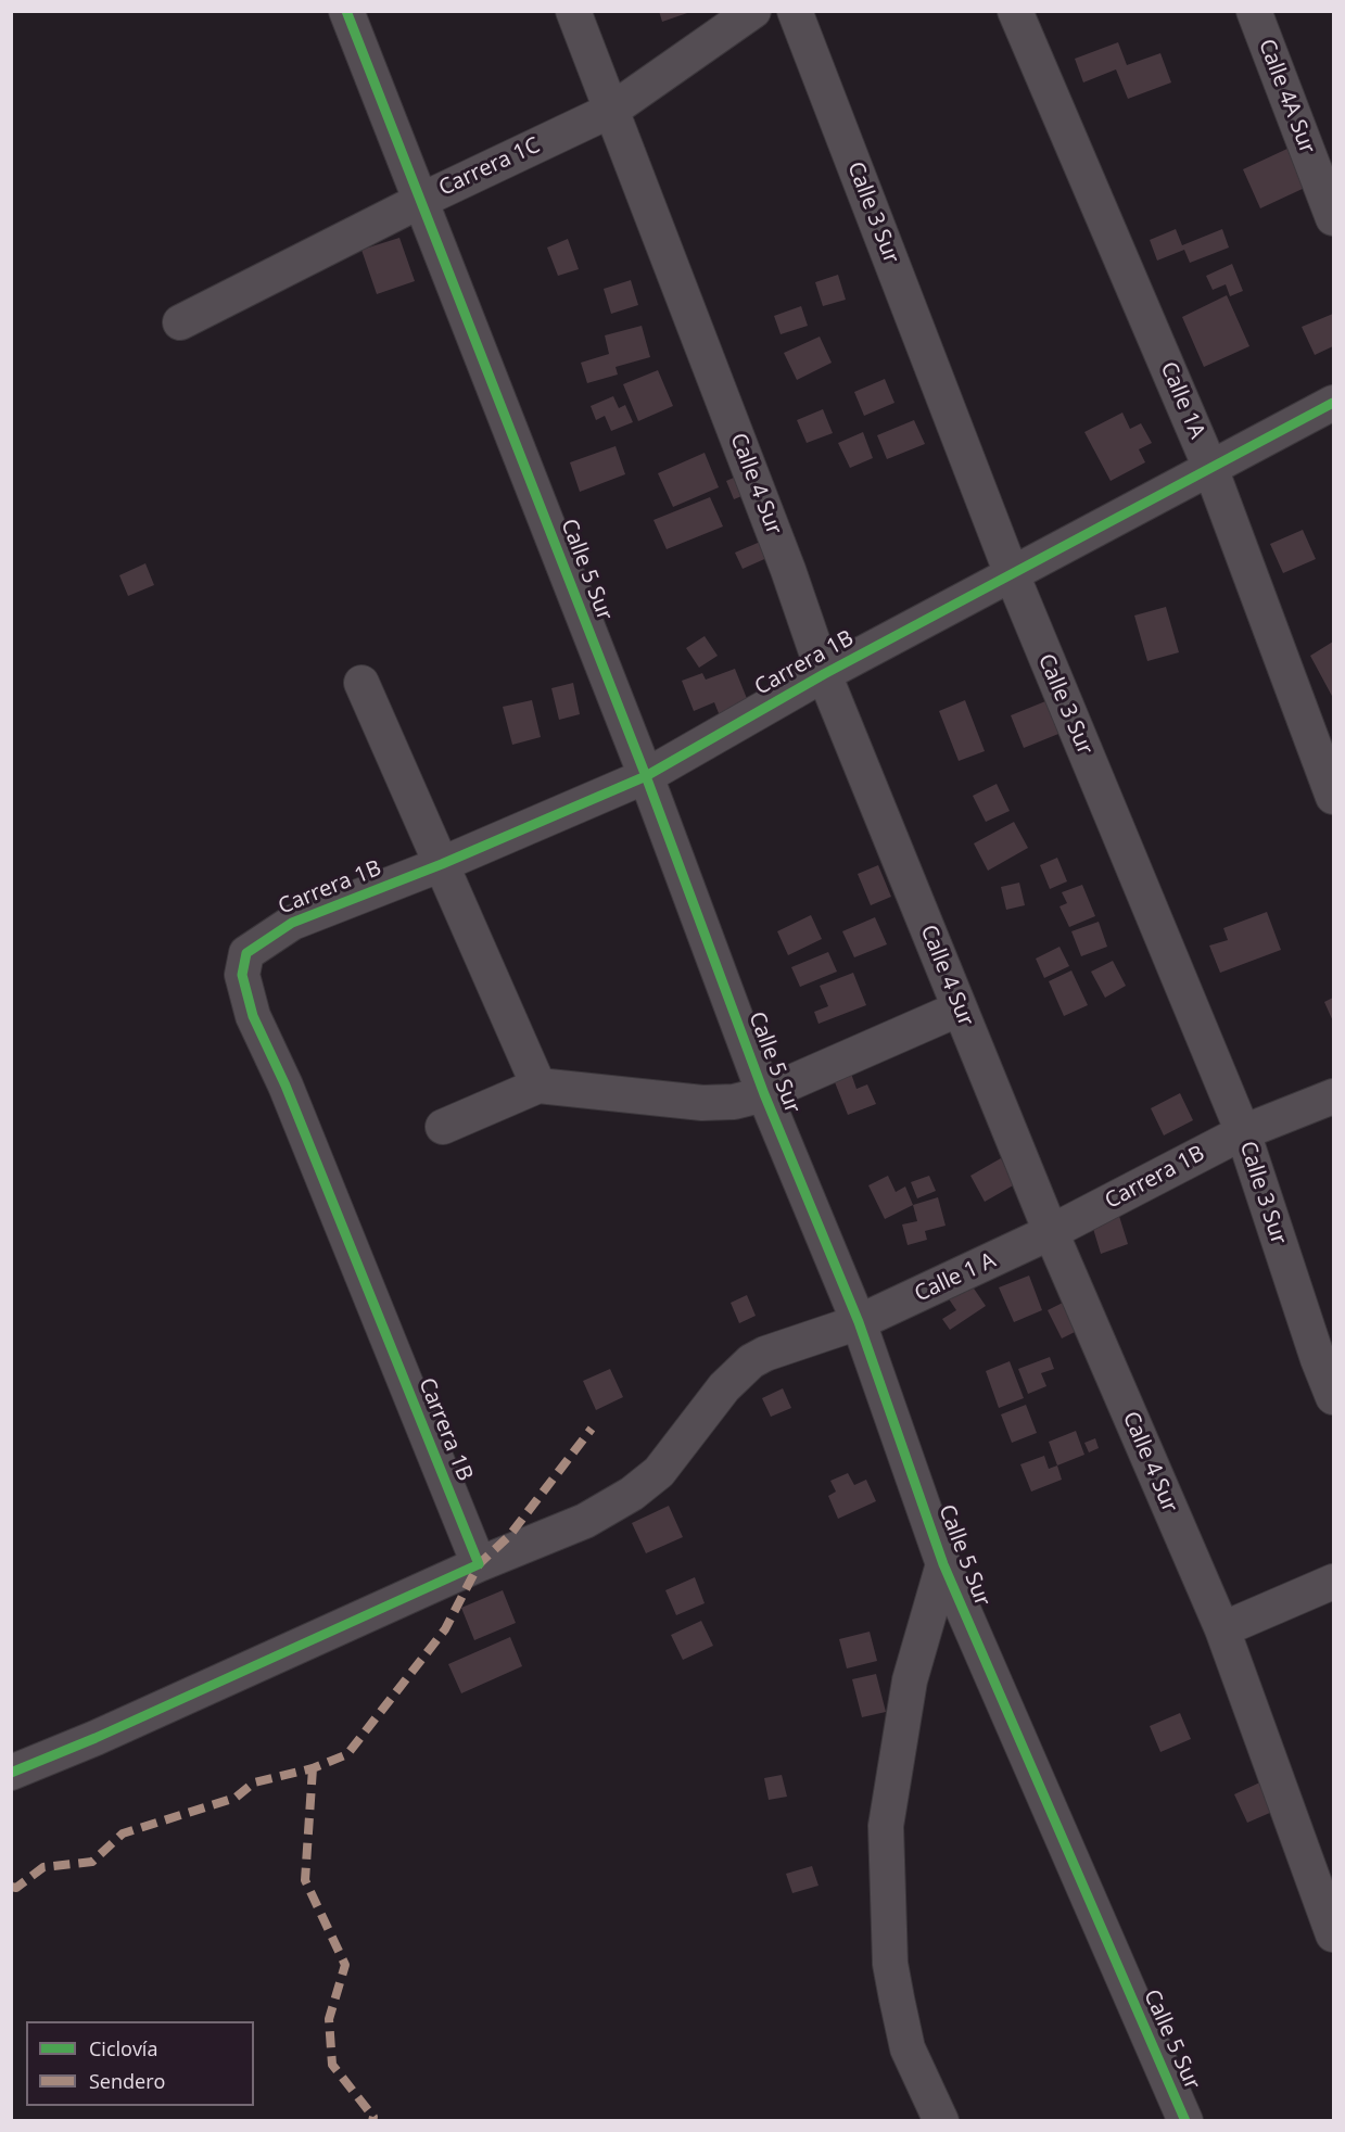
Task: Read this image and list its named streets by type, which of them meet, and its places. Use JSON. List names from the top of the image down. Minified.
{"streets":{"street":["Calle 4A Sur","Carrera 1C","Calle 3 Sur","Calle 1A","Calle 4 Sur","Calle 5 Sur","Carrera 1B","Calle 1 A"]},"crossings":[["Carrera 1C","Calle 4 Sur"],["Carrera 1C","Calle 5 Sur"],["Calle 3 Sur","Carrera 1B"],["Calle 1A","Carrera 1B"],["Calle 4 Sur","Carrera 1B"],["Calle 4 Sur","Calle 1 A"],["Calle 5 Sur","Carrera 1B"],["Calle 5 Sur","Calle 1 A"],["Carrera 1B","Calle 1 A"]],"legend":["Ciclovía","Sendero"]}
